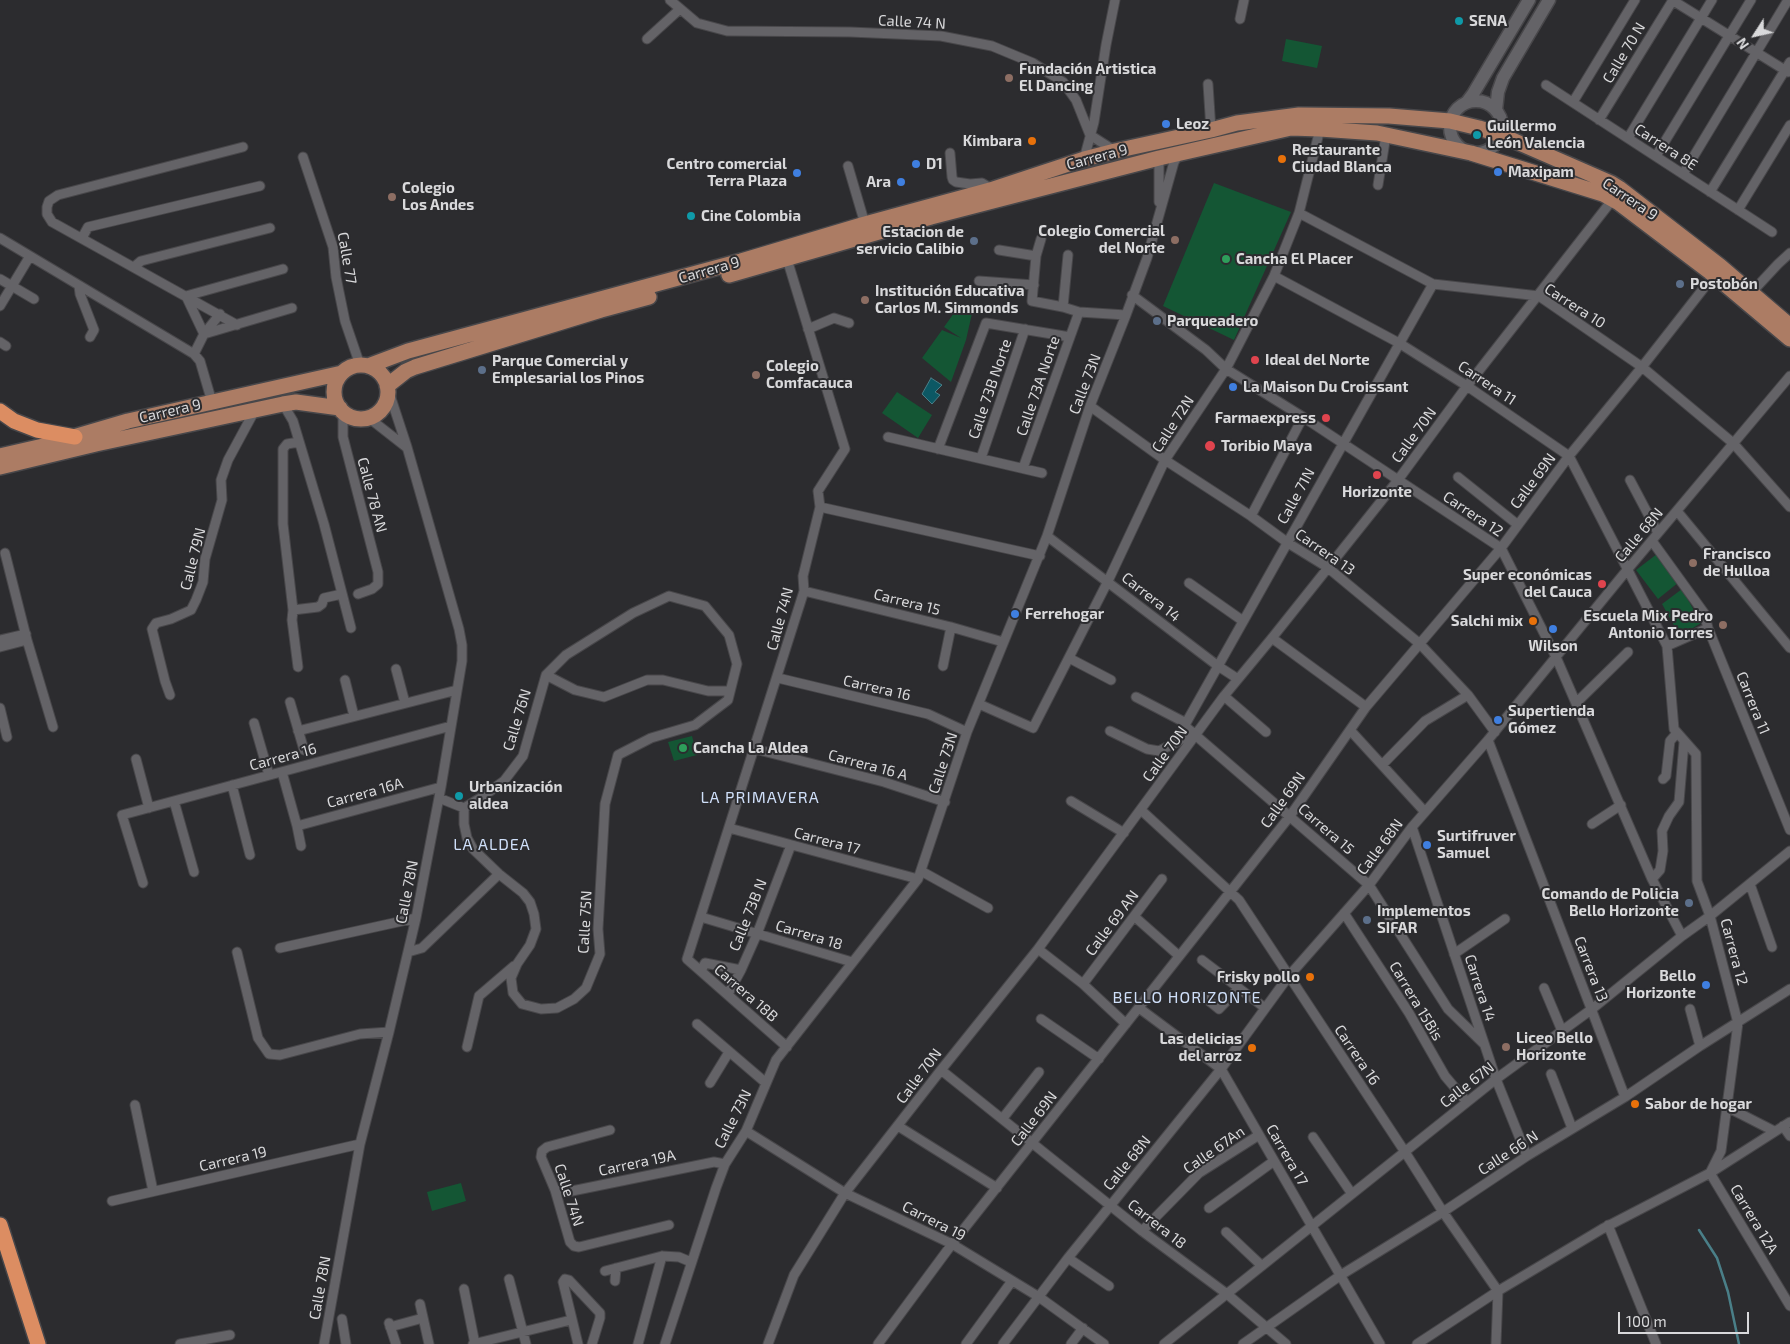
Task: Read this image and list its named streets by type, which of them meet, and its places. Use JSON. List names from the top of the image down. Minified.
{"streets":{"main road":["Carrera 9"],"street":["Calle 74 N","Calle 70 N","Carrera 8E","Calle 77","Carrera 10","Carrera 11","Calle 73N","Calle 73A Norte","Calle 73B Norte","Calle 72N","Calle 70N","Calle 69N","Calle 78 AN","Calle 71N","Carrera 12","Calle 68N","Carrera 13","Calle 79N","Carrera 14","Carrera 15","Calle 74N","Carrera 16","Calle 76N","Carrera 16 A","Carrera 16A","Carrera 17","Calle 78N","Calle 73B N","Calle 75N","Calle 69 AN","Carrera 18","Carrera 18B","Carrera 15Bis","Calle 67N","Calle 67An","Calle 66 N","Carrera 19","Carrera 19A","Carrera 12A"]},"crossings":[["Calle 70 N","Carrera 8E"],["Carrera 9","Calle 77"],["Carrera 9","Calle 73N"],["Carrera 9","Calle 72N"],["Carrera 9","Calle 70N"],["Carrera 9","Calle 69N"],["Carrera 9","Calle 78 AN"],["Carrera 9","Calle 79N"],["Carrera 9","Calle 74N"],["Carrera 9","Calle 78N"],["Calle 77","Calle 78 AN"],["Calle 77","Calle 78N"],["Carrera 10","Calle 72N"],["Carrera 10","Calle 70N"],["Carrera 10","Calle 69N"],["Carrera 10","Calle 71N"],["Carrera 10","Calle 68N"],["Carrera 11","Calle 72N"],["Carrera 11","Calle 70N"],["Carrera 11","Calle 69N"],["Carrera 11","Calle 71N"],["Carrera 11","Carrera 12"],["Carrera 11","Calle 68N"],["Calle 73N","Calle 72N"],["Calle 73N","Carrera 12"],["Calle 73N","Carrera 13"],["Calle 73N","Carrera 14"],["Calle 73N","Carrera 15"],["Calle 73N","Carrera 16"],["Calle 73N","Carrera 16 A"],["Calle 73N","Carrera 17"],["Calle 73N","Carrera 18"],["Calle 73N","Carrera 18B"],["Calle 73N","Carrera 19"],["Calle 73N","Carrera 19A"],["Calle 72N","Carrera 12"],["Calle 72N","Carrera 13"],["Calle 72N","Carrera 14"],["Calle 70N","Calle 71N"],["Calle 70N","Carrera 12"],["Calle 70N","Carrera 13"],["Calle 70N","Carrera 14"],["Calle 70N","Carrera 15"],["Calle 70N","Carrera 16"],["Calle 70N","Carrera 18"],["Calle 70N","Carrera 19"],["Calle 69N","Carrera 12"],["Calle 69N","Carrera 13"],["Calle 69N","Carrera 15"],["Calle 69N","Carrera 16"],["Calle 69N","Carrera 17"],["Calle 69N","Carrera 18"],["Calle 69N","Carrera 19"],["Calle 78 AN","Calle 78N"],["Calle 71N","Carrera 12"],["Calle 71N","Carrera 13"],["Calle 71N","Carrera 14"],["Calle 71N","Carrera 15"],["Carrera 12","Calle 68N"],["Carrera 12","Calle 67N"],["Carrera 12","Calle 66 N"],["Carrera 12","Carrera 12A"],["Calle 68N","Carrera 13"],["Calle 68N","Carrera 14"],["Calle 68N","Carrera 15"],["Calle 68N","Carrera 16"],["Calle 68N","Carrera 17"],["Calle 68N","Carrera 18"],["Calle 68N","Carrera 15Bis"],["Calle 68N","Carrera 19"],["Carrera 13","Calle 67N"],["Carrera 13","Calle 66 N"],["Carrera 14","Carrera 15"],["Carrera 14","Calle 67N"],["Carrera 14","Calle 66 N"],["Carrera 15","Calle 74N"],["Calle 74N","Carrera 16"],["Calle 74N","Carrera 16 A"],["Calle 74N","Carrera 17"],["Calle 74N","Carrera 18"],["Calle 74N","Carrera 18B"],["Calle 74N","Carrera 19A"],["Carrera 16","Calle 78N"],["Carrera 16","Calle 67N"],["Carrera 16","Calle 66 N"],["Calle 76N","Calle 75N"],["Carrera 16A","Calle 78N"],["Carrera 17","Calle 73B N"],["Carrera 17","Calle 67N"],["Carrera 17","Calle 67An"],["Carrera 17","Calle 66 N"],["Calle 78N","Carrera 19"],["Calle 73B N","Carrera 18"],["Calle 73B N","Carrera 18B"],["Carrera 18","Calle 67N"],["Carrera 18","Calle 67An"],["Carrera 18","Calle 66 N"],["Carrera 15Bis","Calle 67N"]],"districts":["LA PRIMAVERA","LA ALDEA","BELLO HORIZONTE"],"places":["SENA","Fundación Artistica El Dancing","Leoz","Guillermo León Valencia","Kimbara","Restaurante Ciudad Blanca","D1","Maxipam","Centro comercial Terra Plaza","Ara","Colegio Los Andes","Cine Colombia","Colegio Comercial del Norte","Estacion de servicio Calibio","Cancha El Placer","Postobón","Institución Educativa Carlos M. Simmonds","Parqueadero","Ideal del Norte","Parque Comercial y Emplesarial los Pinos","Colegio Comfacauca","La Maison Du Croissant","Farmaexpress","Toribio Maya","Horizonte","Francisco de Hulloa","Super económicas del Cauca","Ferrehogar","Salchi mix","Escuela Mix Pedro Antonio Torres","Wilson","Supertienda Gómez","Cancha La Aldea","Urbanización aldea","Surtifruver Samuel","Comando de Policia Bello Horizonte","Implementos SIFAR","Frisky pollo","Bello Horizonte","Liceo Bello Horizonte","Las delicias del arroz","Sabor de hogar"],"scale_bar":"100 m","north":"bottom left"}
